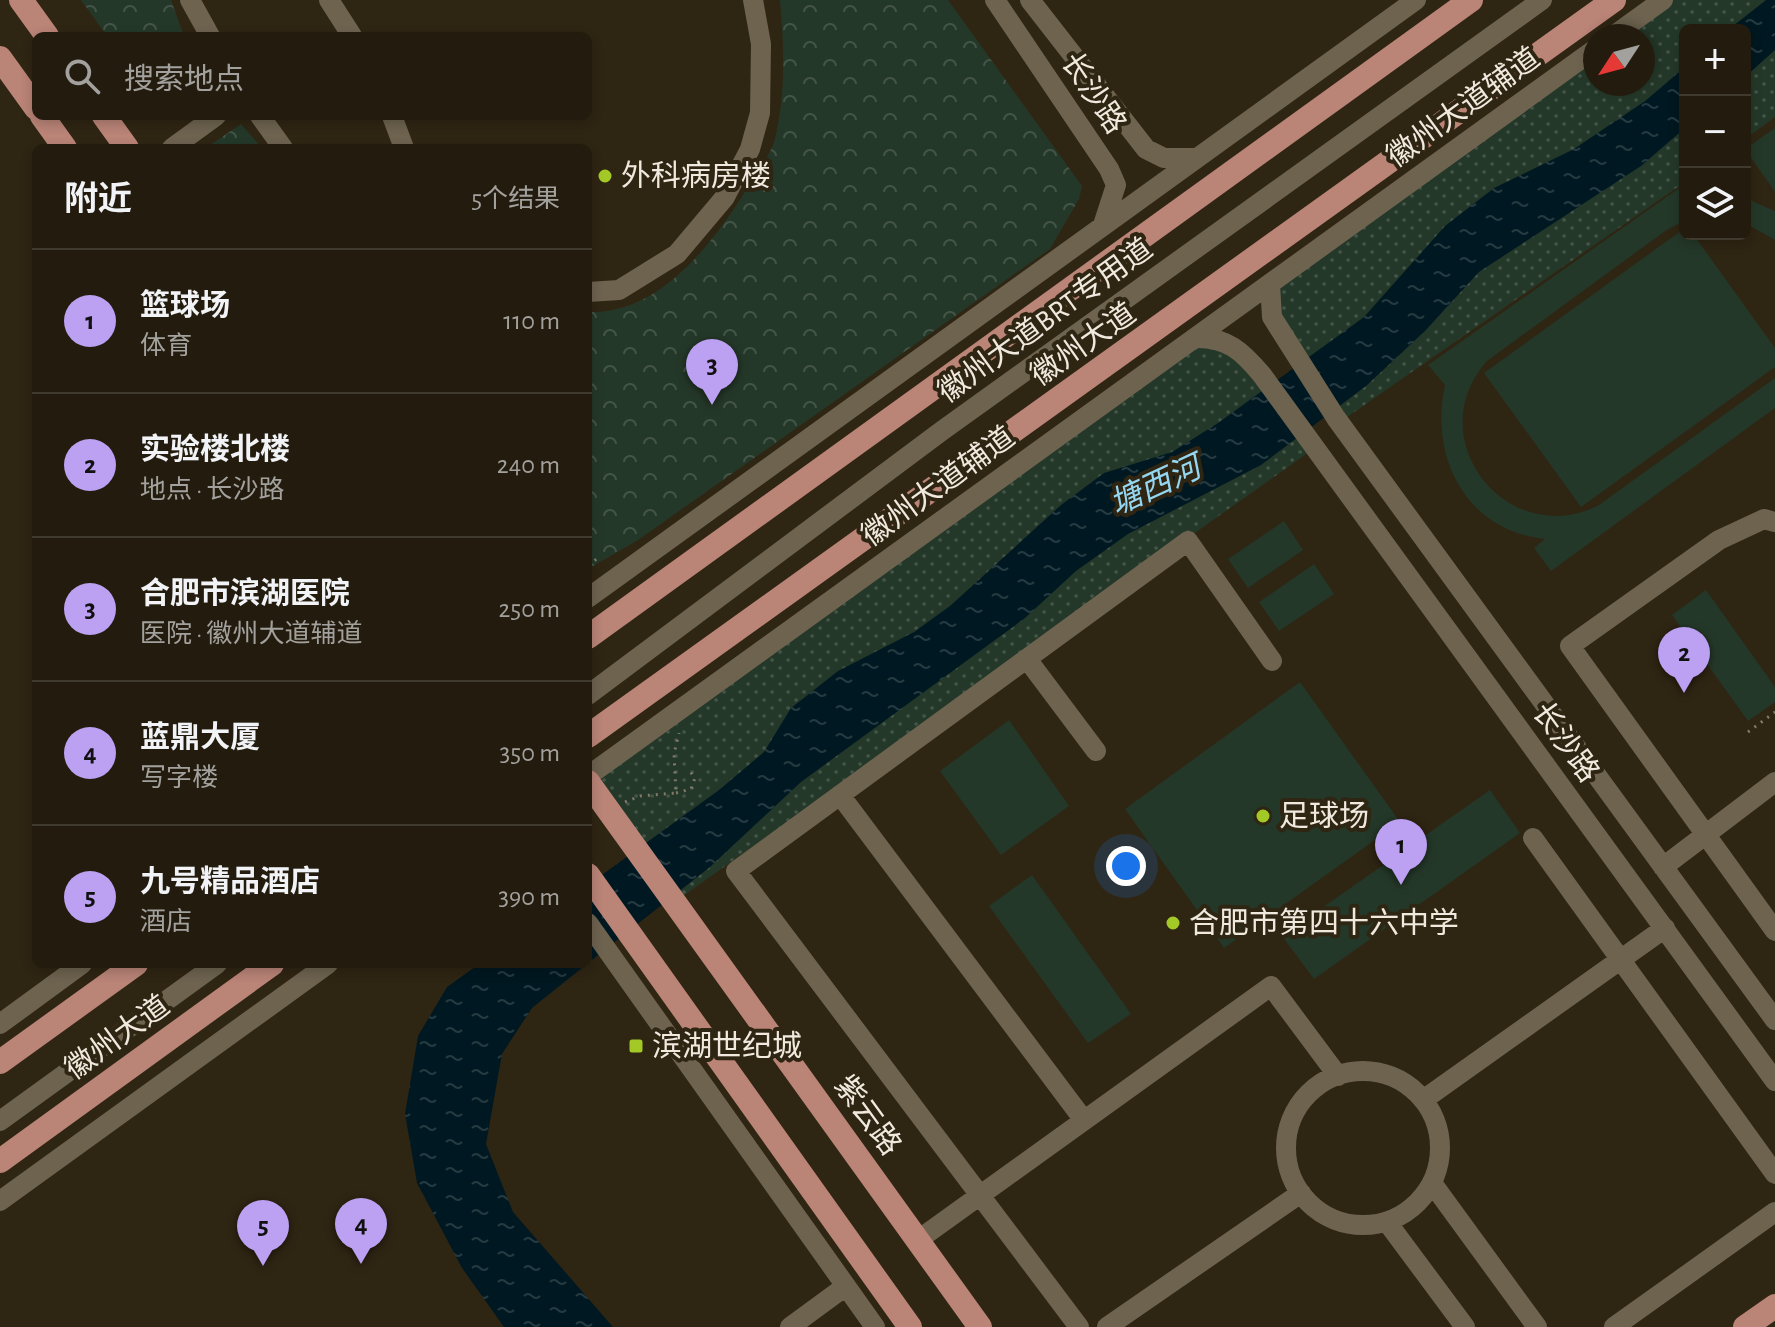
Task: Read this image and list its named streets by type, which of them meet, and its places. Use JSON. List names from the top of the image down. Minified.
{"streets":{"main road":["徽州大道","紫云路"],"street":["长沙路","徽州大道辅道","徽州大道BRT专用道"]},"crossings":[["长沙路","徽州大道辅道"]],"water":["塘西河"],"places":{"other":["外科病房楼","足球场","合肥市第四十六中学"],"transit":["滨湖世纪城"]},"north":"bottom left","page":{"map_buttons":["+","−"],"search":"搜索地点","heading":["附近","5个结果"],"list":[{"mark":"1","name":"篮球场","note":"体育","value":"110 m"},{"mark":"2","name":"实验楼北楼","note":"地点 · 长沙路","value":"240 m"},{"mark":"3","name":"合肥市滨湖医院","note":"医院 · 徽州大道辅道","value":"250 m"},{"mark":"4","name":"蓝鼎大厦","note":"写字楼","value":"350 m"},{"mark":"5","name":"九号精品酒店","note":"酒店","value":"390 m"}],"pins":["3","2","1","4","5"]}}
